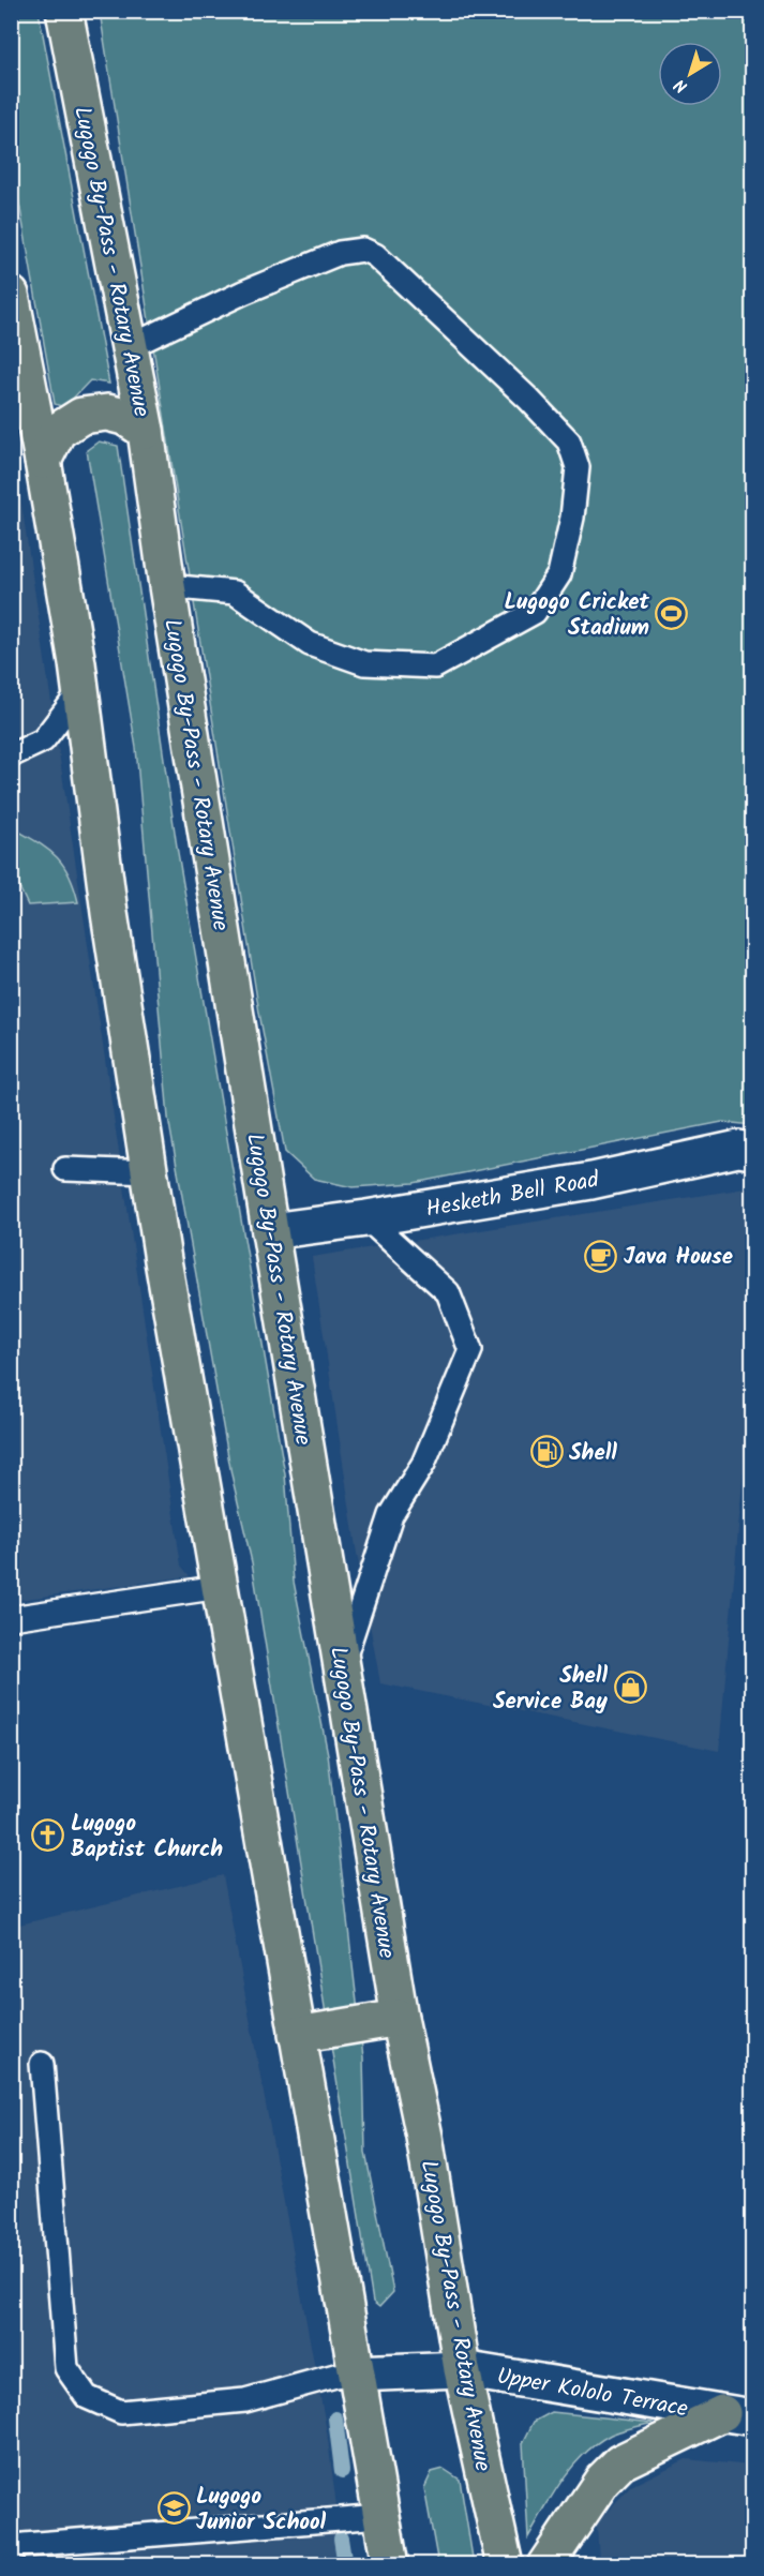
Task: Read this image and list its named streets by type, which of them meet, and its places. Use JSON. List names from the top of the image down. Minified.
{"streets":{"main road":["Lugogo By-Pass - Rotary Avenue"],"street":["Hesketh Bell Road","Upper Kololo Terrace"]},"crossings":[["Lugogo By-Pass - Rotary Avenue","Hesketh Bell Road"],["Lugogo By-Pass - Rotary Avenue","Upper Kololo Terrace"]],"places":{"sports":["Lugogo Cricket Stadium"],"cafe":["Java House"],"fuel station":["Shell"],"shop":["Shell Service Bay"],"church":["Lugogo Baptist Church"],"school or university":["Lugogo Junior School"]},"north":"bottom left"}
